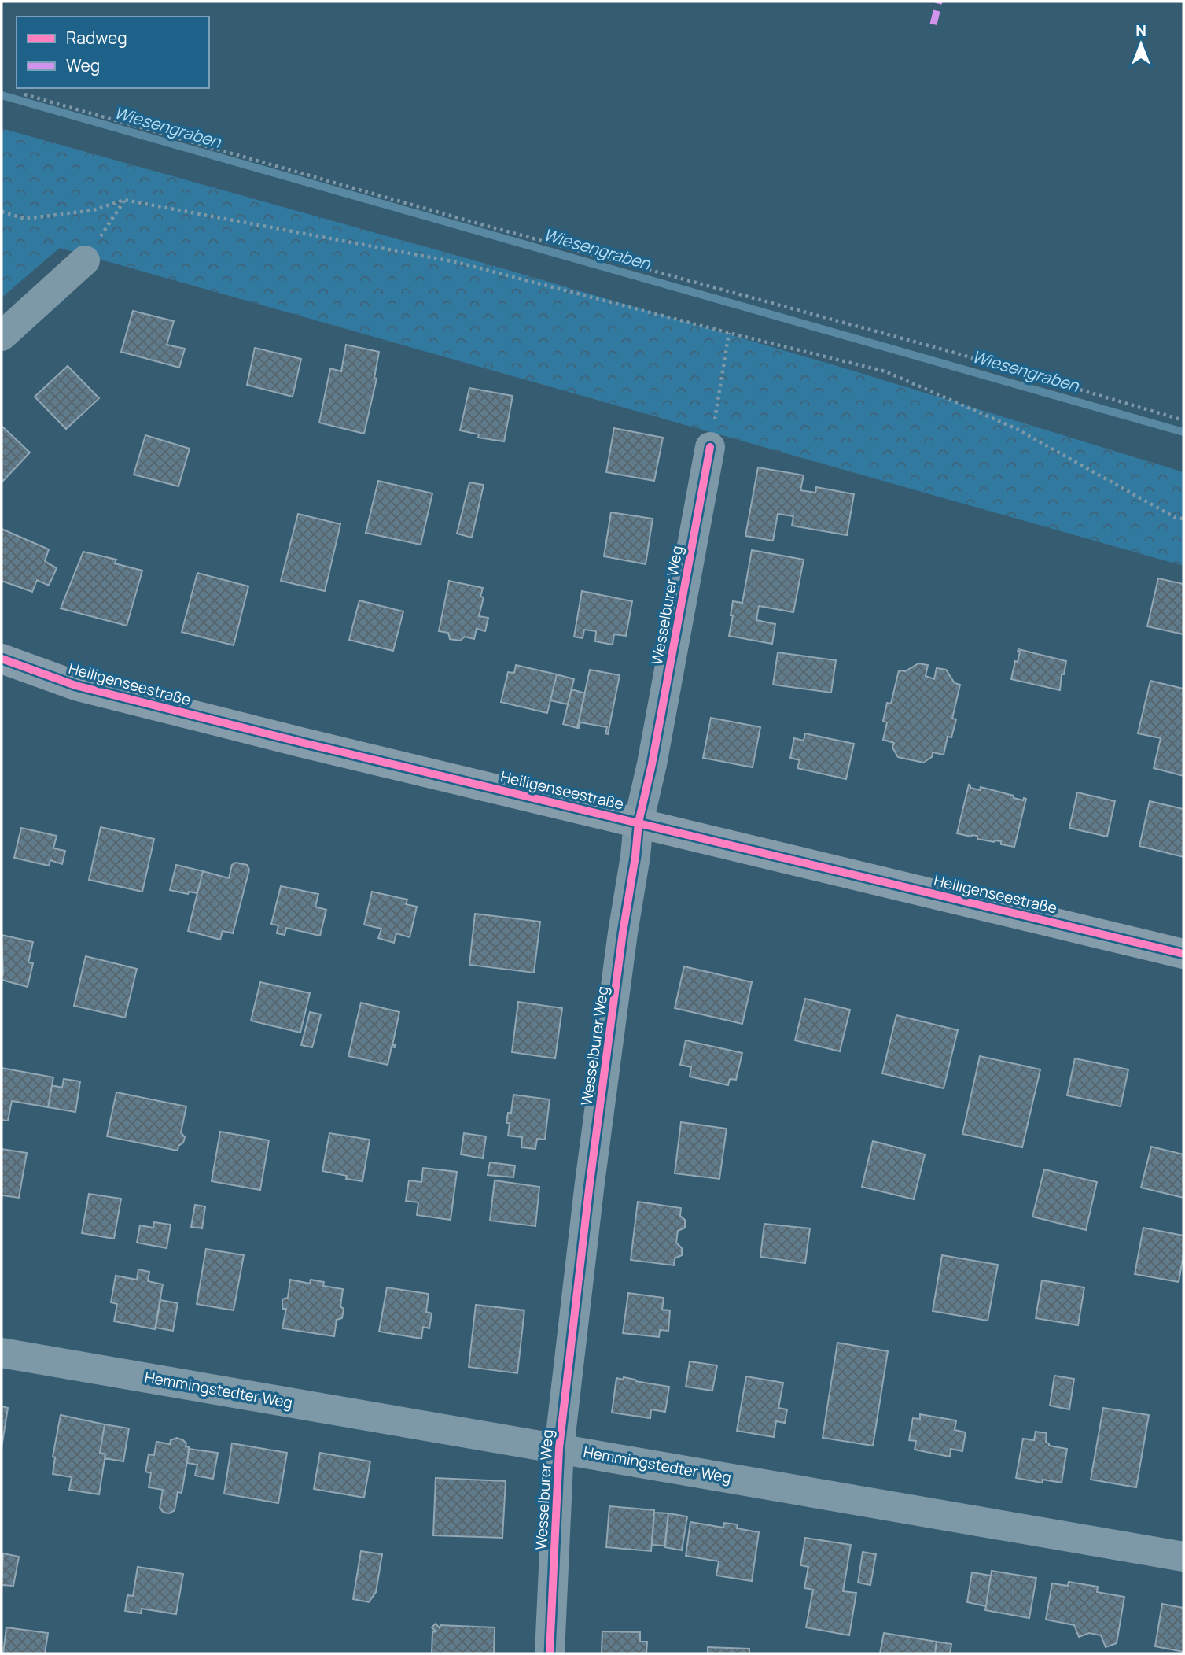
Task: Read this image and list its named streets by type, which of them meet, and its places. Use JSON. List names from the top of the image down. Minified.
{"streets":{"main road":["Heiligenseestraße"],"street":["Wesselburer Weg","Hemmingstedter Weg"]},"crossings":[["Wesselburer Weg","Heiligenseestraße"],["Wesselburer Weg","Hemmingstedter Weg"]],"water":["Wiesengraben"],"legend":["Radweg","Weg"],"north":"top"}
